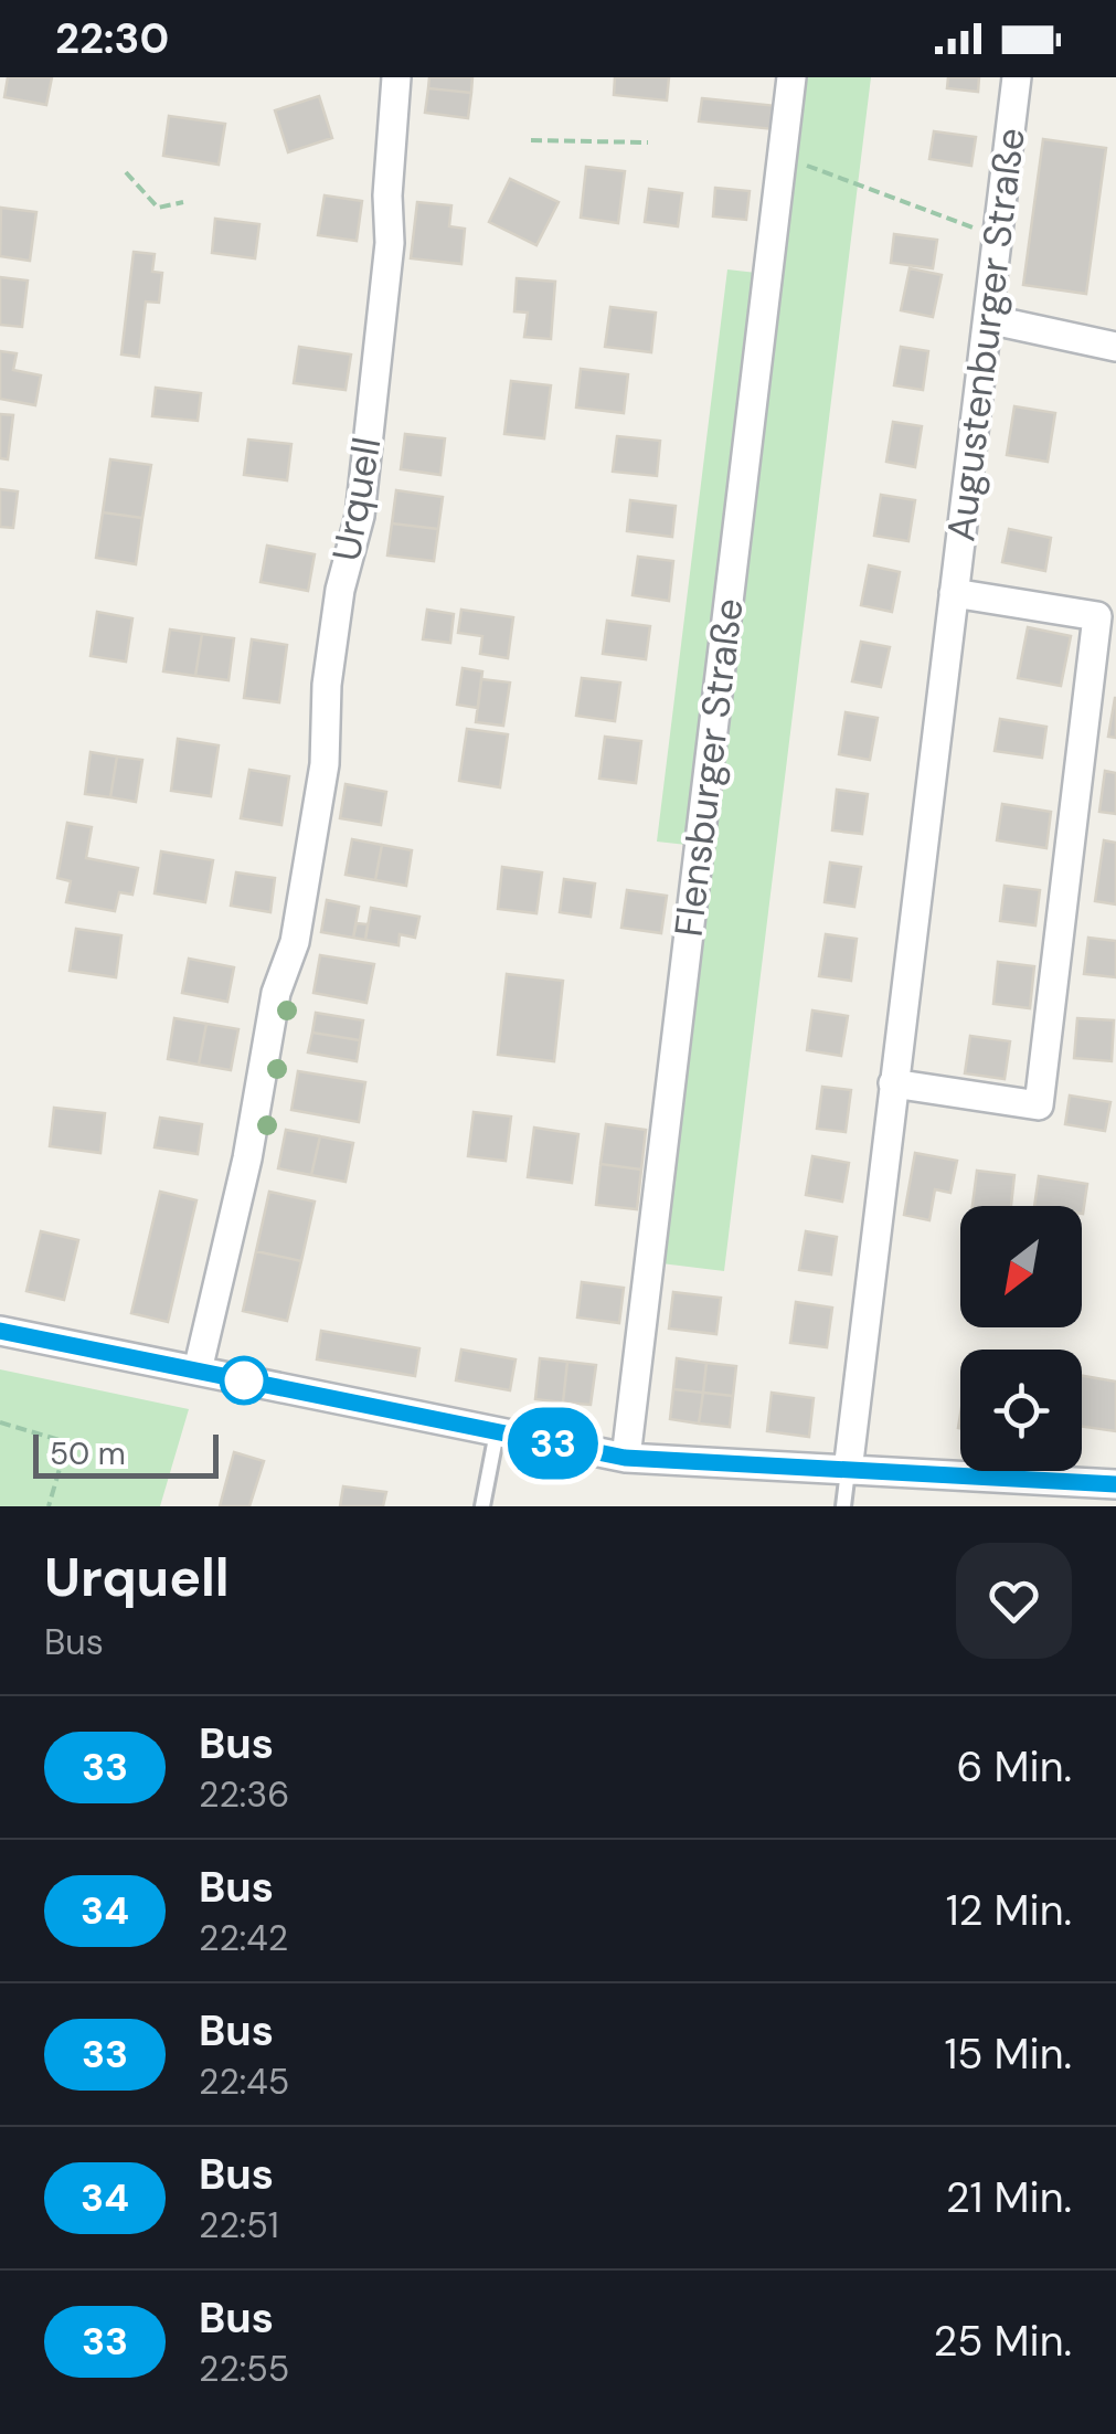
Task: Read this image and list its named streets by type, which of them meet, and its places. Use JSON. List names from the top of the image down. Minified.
{"streets":{"street":["Augustenburger Straße","Urquell","Flensburger Straße"]},"lines":["bus line 33"],"scale_bar":"50 m","north":"bottom left","page":{"status":"22:30","on_map":"33","scale":"50 m","heading":["Urquell","Bus"],"list":[{"mark":"33","name":"Bus","note":"22:36","value":"6 Min."},{"mark":"34","name":"Bus","note":"22:42","value":"12 Min."},{"mark":"33","name":"Bus","note":"22:45","value":"15 Min."},{"mark":"34","name":"Bus","note":"22:51","value":"21 Min."},{"mark":"33","name":"Bus","note":"22:55","value":"25 Min."}]}}
